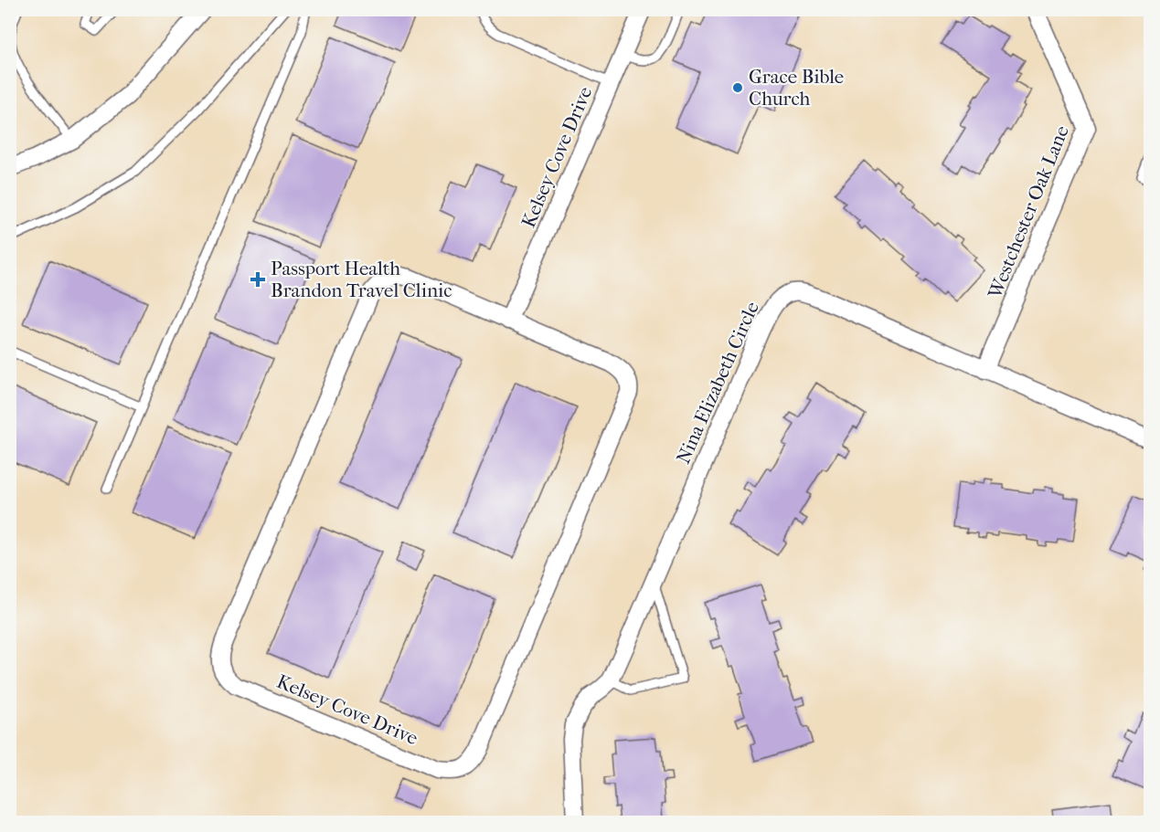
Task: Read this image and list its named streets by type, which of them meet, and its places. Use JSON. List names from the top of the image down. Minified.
{"streets":{"street":["Kelsey Cove Drive","Westchester Oak Lane","Nina Elizabeth Circle"]},"crossings":[["Westchester Oak Lane","Nina Elizabeth Circle"]],"places":{"other":["Grace Bible Church"],"health":["Passport Health Brandon Travel Clinic"]}}
